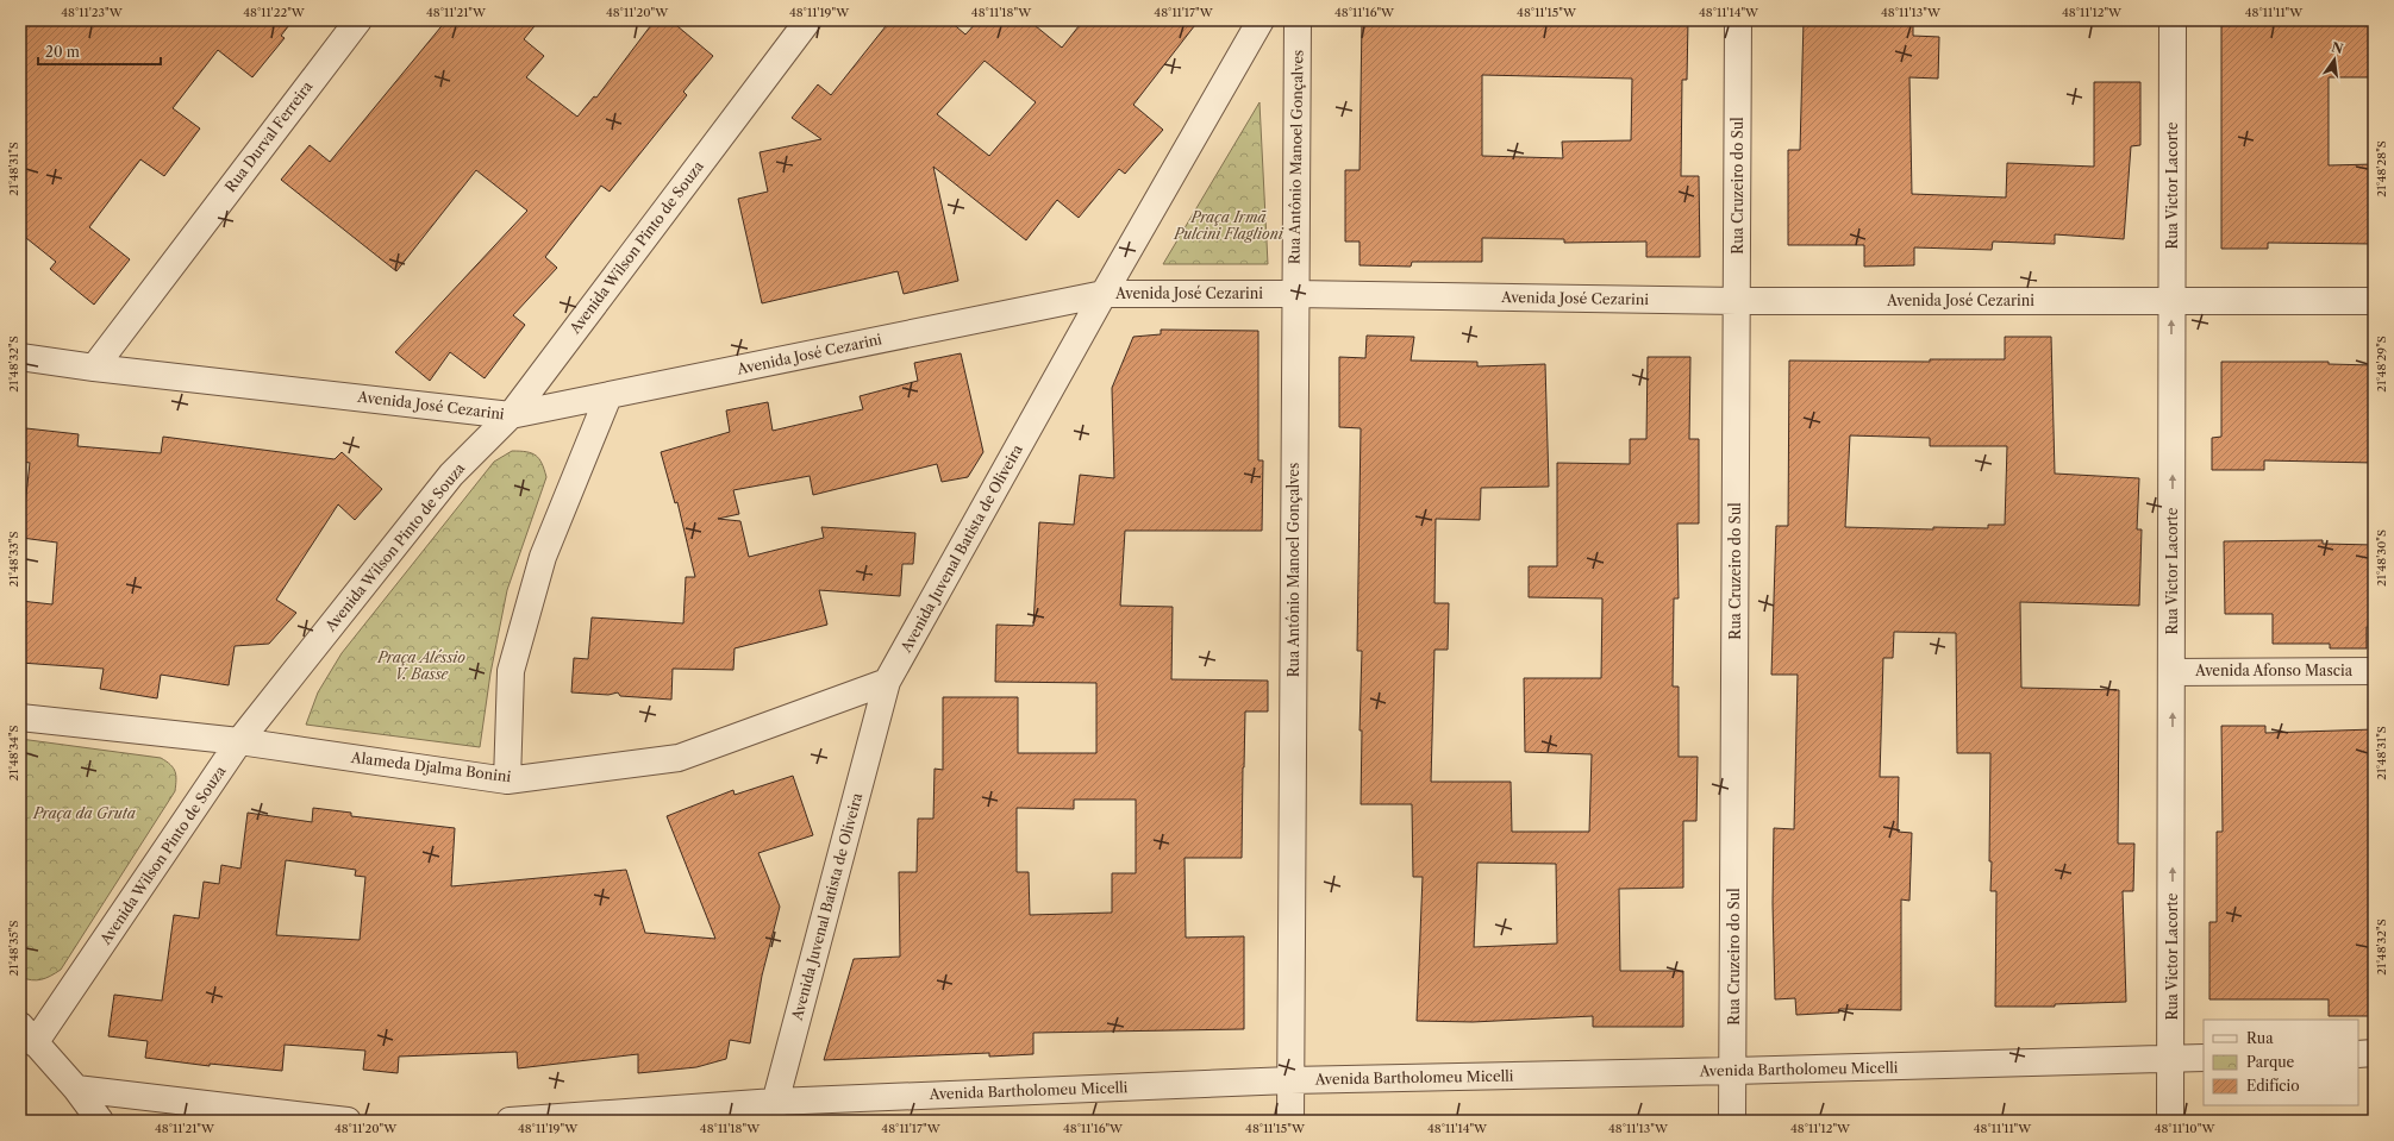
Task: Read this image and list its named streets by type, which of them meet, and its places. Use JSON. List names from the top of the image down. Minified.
{"streets":{"street":["Rua Durval Ferreira","Rua Antônio Manoel Gonçalves","Rua Cruzeiro do Sul","Rua Victor Lacorte","Avenida Wilson Pinto de Souza","Avenida José Cezarini","Avenida Juvenal Batista de Oliveira","Avenida Afonso Mascia","Alameda Djalma Bonini","Avenida Bartholomeu Micelli"]},"crossings":[["Rua Durval Ferreira","Avenida José Cezarini"],["Rua Antônio Manoel Gonçalves","Avenida José Cezarini"],["Rua Antônio Manoel Gonçalves","Avenida Bartholomeu Micelli"],["Rua Cruzeiro do Sul","Avenida José Cezarini"],["Rua Cruzeiro do Sul","Avenida Bartholomeu Micelli"],["Rua Victor Lacorte","Avenida José Cezarini"],["Rua Victor Lacorte","Avenida Afonso Mascia"],["Rua Victor Lacorte","Avenida Bartholomeu Micelli"],["Avenida Wilson Pinto de Souza","Avenida José Cezarini"],["Avenida Wilson Pinto de Souza","Alameda Djalma Bonini"],["Avenida José Cezarini","Avenida Juvenal Batista de Oliveira"],["Avenida Juvenal Batista de Oliveira","Alameda Djalma Bonini"],["Avenida Juvenal Batista de Oliveira","Avenida Bartholomeu Micelli"]],"one_way":["Rua Victor Lacorte"],"parks":["Praça Irmã Pulcini Flaglioni","Praça Aléssio V. Basse","Praça da Gruta"],"legend":["Rua","Parque","Edifício"],"scale_bar":"20 m","north":"top","coordinates":["48°11'23\"W","48°11'22\"W","48°11'21\"W","48°11'20\"W","48°11'19\"W","48°11'18\"W","48°11'17\"W","48°11'16\"W","48°11'15\"W","48°11'14\"W","48°11'13\"W","48°11'12\"W","48°11'11\"W","21°48'28\"S","21°48'31\"S","21°48'29\"S","21°48'32\"S","21°48'30\"S","21°48'33\"S","21°48'34\"S","21°48'35\"S","48°11'10\"W"]}
